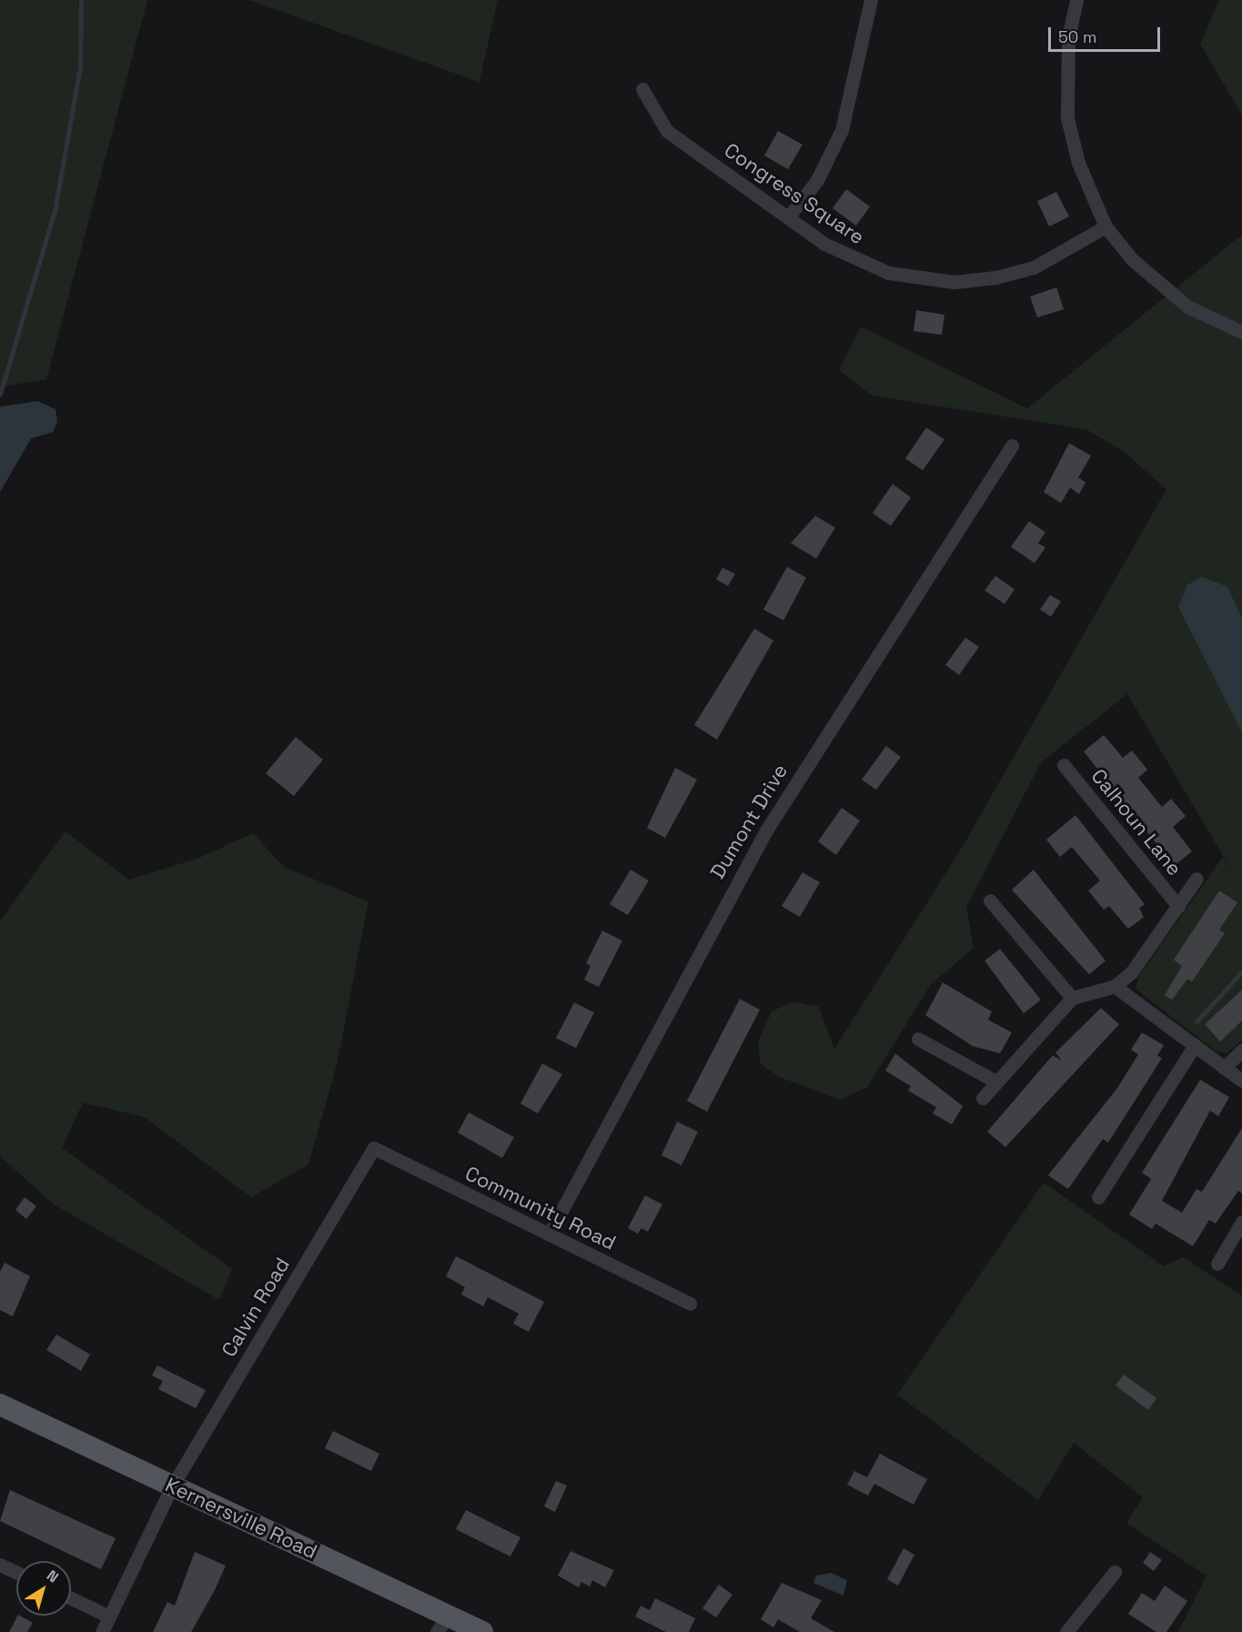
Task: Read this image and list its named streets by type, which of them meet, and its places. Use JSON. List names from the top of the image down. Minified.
{"streets":{"main road":["Kernersville Road"],"street":["Congress Square","Dumont Drive","Calhoun Lane","Community Road","Calvin Road"]},"crossings":[["Dumont Drive","Community Road"],["Community Road","Calvin Road"],["Calvin Road","Kernersville Road"]],"scale_bar":"50 m","north":"top right"}
